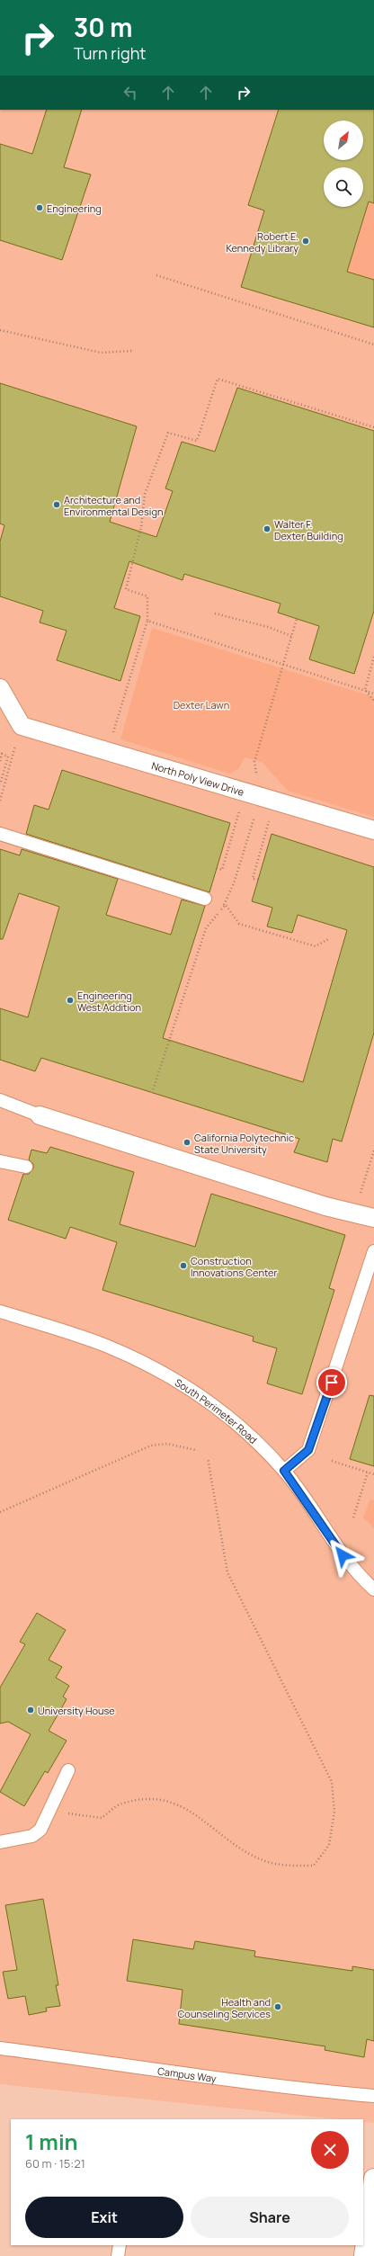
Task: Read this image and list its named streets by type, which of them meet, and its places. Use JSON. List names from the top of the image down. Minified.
{"streets":{"street":["North Poly View Drive"],"lane":["South Perimeter Road","Campus Way"]},"parks":["Dexter Lawn"],"places":["Engineering","Robert E. Kennedy Library","Architecture and Environmental Design","Walter F. Dexter Building","Engineering West Addition","California Polytechnic State University","Construction Innovations Center","University House","Health and Counseling Services"],"north":"top right","page":{"turn":["30 m","Turn right"],"heading":["1 min","60 m · 15:21"],"buttons":["Exit","Share"]}}
